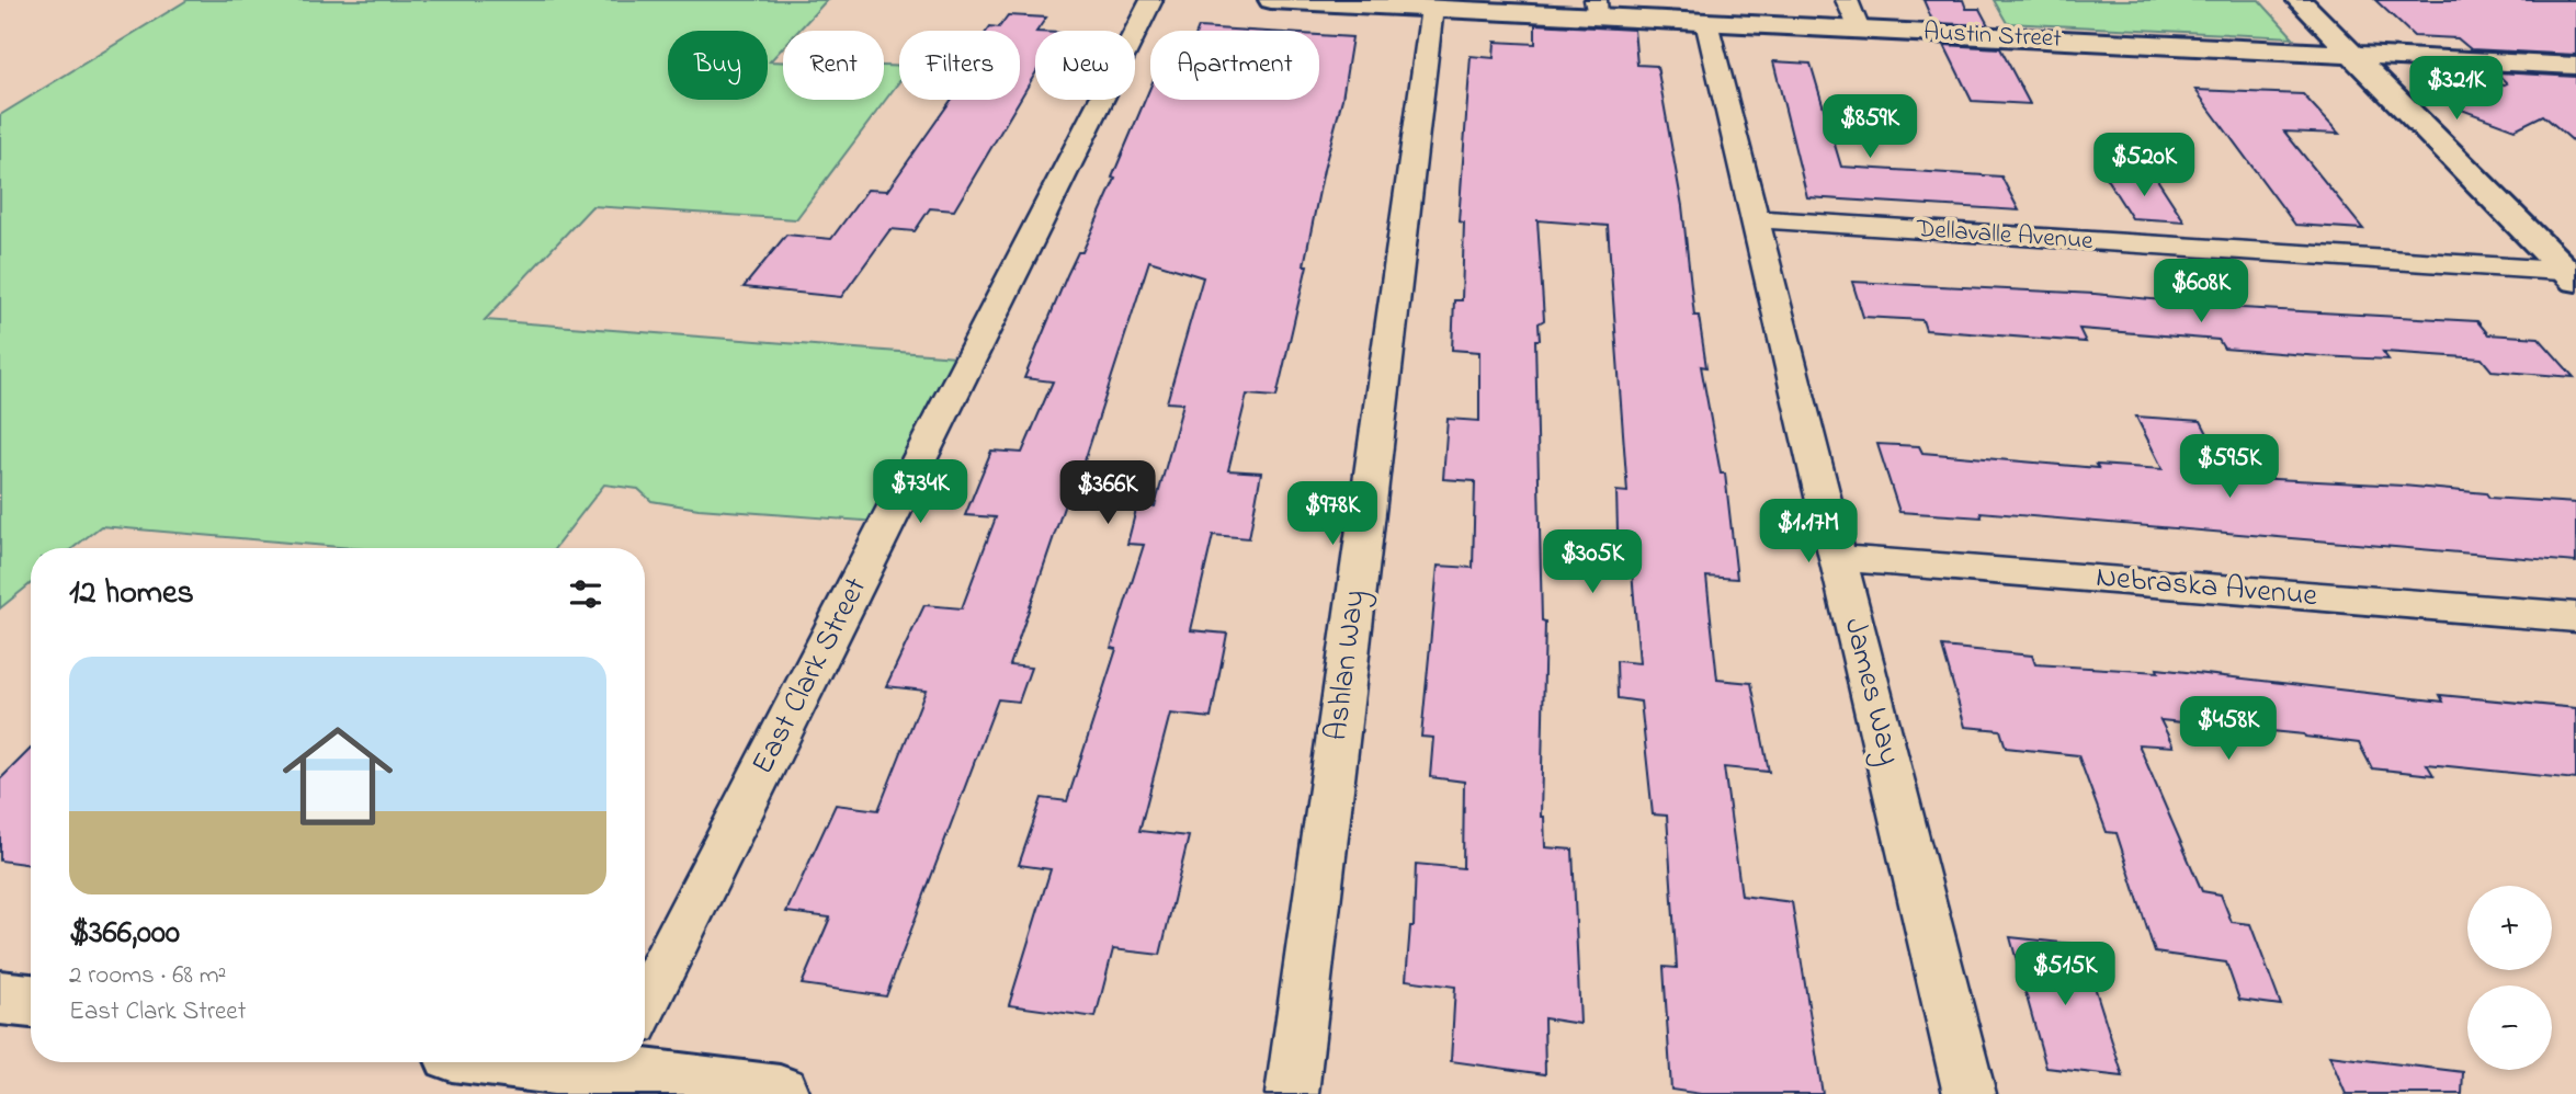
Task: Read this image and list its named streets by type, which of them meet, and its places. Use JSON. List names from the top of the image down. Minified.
{"streets":{"street":["Austin Street","Dellavalle Avenue","Nebraska Avenue","Ashlan Way","East Clark Street","James Way"]},"crossings":[["Austin Street","Ashlan Way"],["Austin Street","James Way"],["Dellavalle Avenue","James Way"],["Nebraska Avenue","James Way"]],"page":{"chip":["Buy","Rent","Filters","New","Apartment"],"price":["$321K","$859K","$520K","$608K","$595K","$734K","$366K","$978K","$1.17M","$305K","$458K","$515K"],"heading":"12 homes","list":[{"name":"$366,000","note":"2 rooms · 68 m² · East Clark Street"}],"map_buttons":["+","−"]}}
